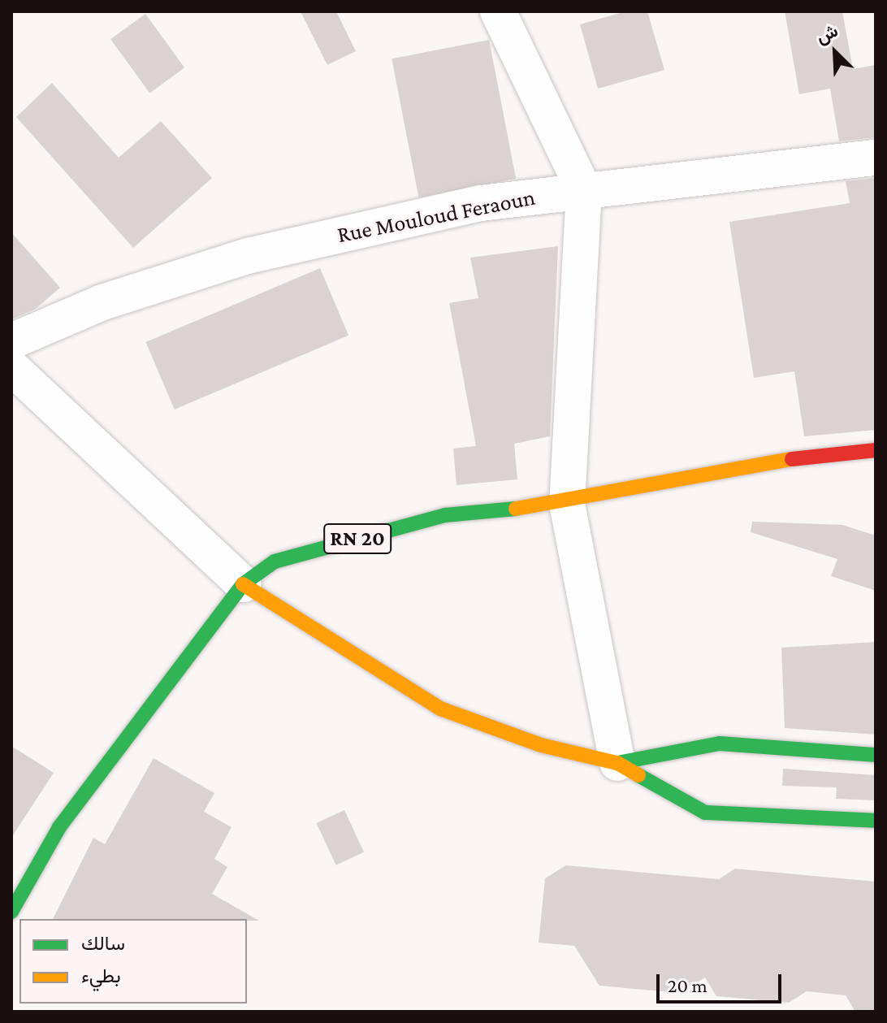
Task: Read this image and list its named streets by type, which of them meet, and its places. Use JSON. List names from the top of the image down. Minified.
{"streets":{"main road":["RN 20"],"street":["Rue Mouloud Feraoun"]},"legend":["سالك","بطيء"],"scale_bar":"20 m","north":"top left"}
